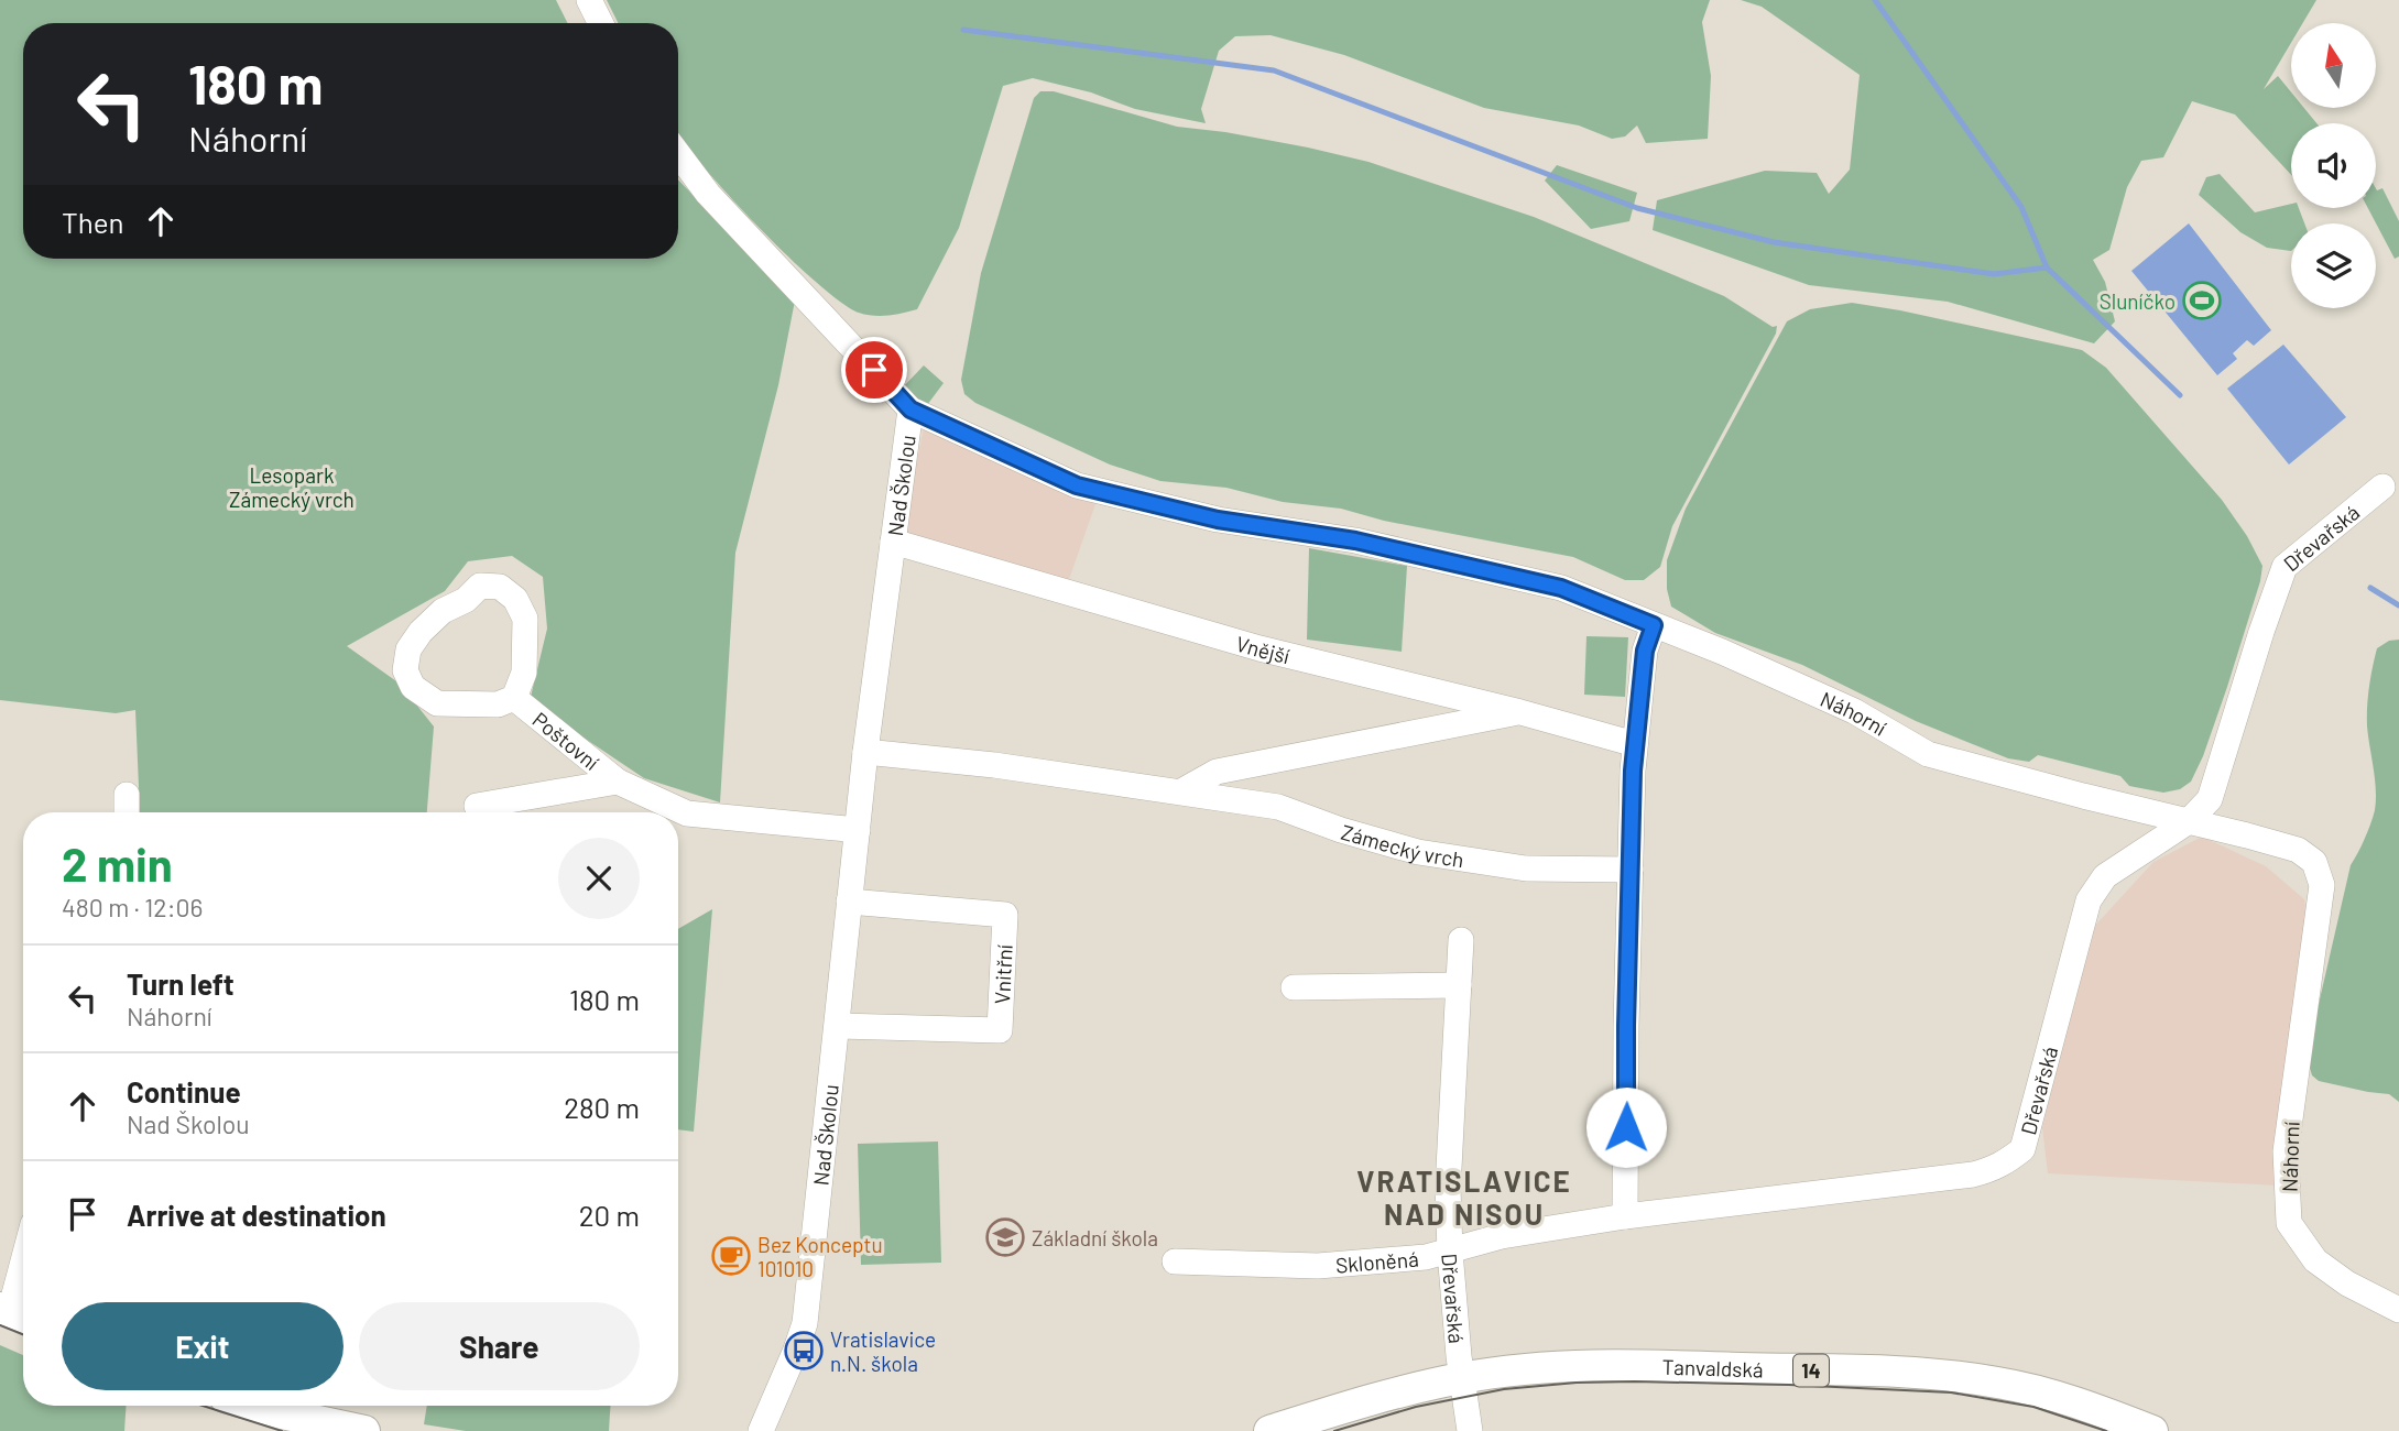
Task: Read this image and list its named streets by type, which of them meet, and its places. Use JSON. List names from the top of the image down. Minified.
{"streets":{"main road":["Tanvaldská","14"],"street":["Nad Školou","Dřevařská","Vnější","Náhorní","Poštovní","Zámecký vrch","Vnitřní","Skloněná"]},"crossings":[["Nad Školou","Vnější"],["Nad Školou","Náhorní"],["Nad Školou","Zámecký vrch"],["Nad Školou","Vnitřní"],["Dřevařská","Náhorní"],["Dřevařská","Skloněná"],["Dřevařská","Tanvaldská"]],"districts":["VRATISLAVICE NAD NISOU"],"parks":["Lesopark Zámecký vrch"],"places":{"sports":["Sluníčko"],"school or university":["Základní škola"],"cafe":["Bez Konceptu 101010"],"bus stop":["Vratislavice n.N. škola"]},"north":"top","page":{"turn":["180 m","Náhorní"],"then":"Then","heading":["2 min","480 m · 12:06"],"list":[{"name":"Turn left","note":"Náhorní","value":"180 m"},{"name":"Continue","note":"Nad Školou","value":"280 m"},{"name":"Arrive at destination","value":"20 m"}],"buttons":["Exit","Share"]}}
